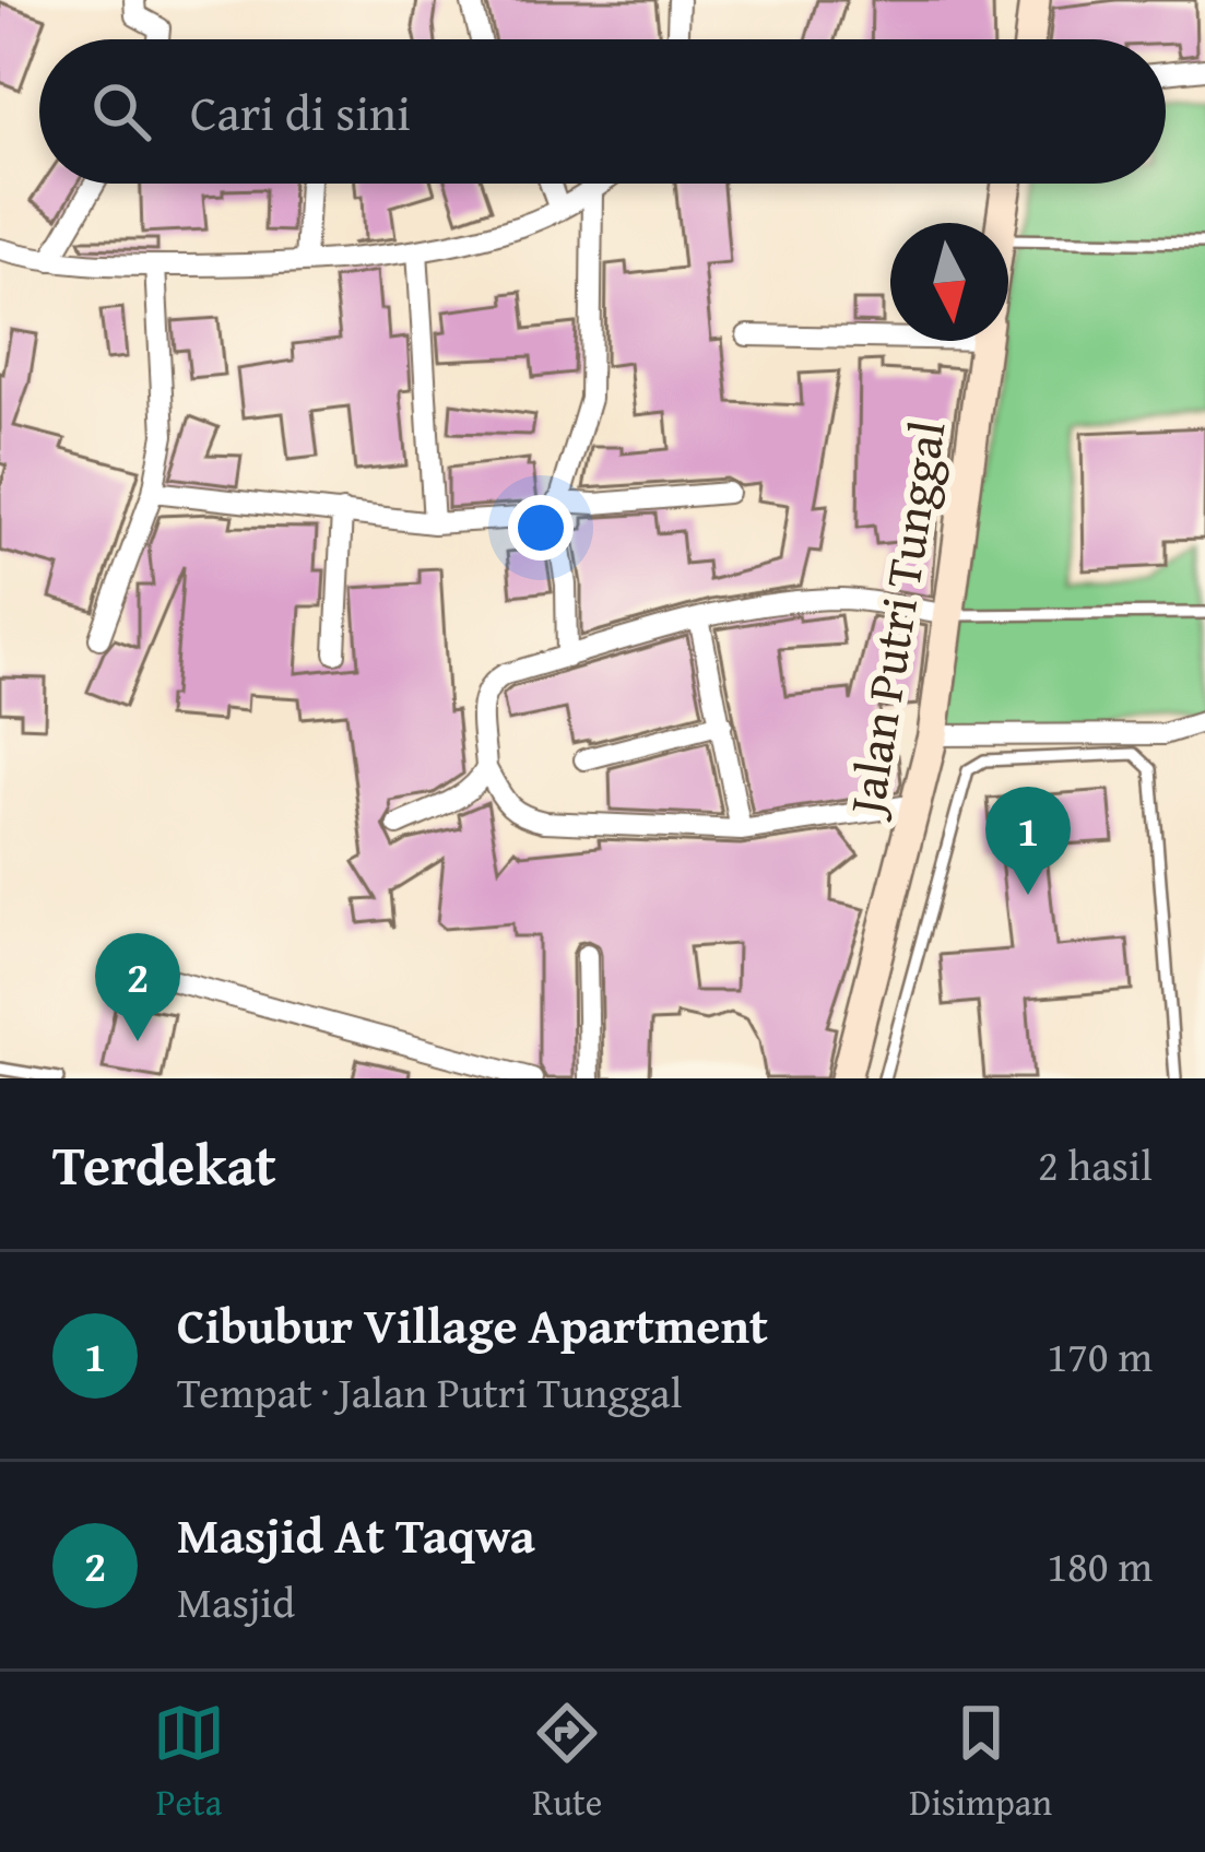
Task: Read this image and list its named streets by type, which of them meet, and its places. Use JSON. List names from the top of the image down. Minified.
{"streets":{"street":["Jalan Putri Tunggal"]},"north":"bottom","page":{"search":"Cari di sini","pins":["1","2"],"heading":["Terdekat","2 hasil"],"list":[{"mark":"1","name":"Cibubur Village Apartment","note":"Tempat · Jalan Putri Tunggal","value":"170 m"},{"mark":"2","name":"Masjid At Taqwa","note":"Masjid","value":"180 m"}],"nav":["Peta","Rute","Disimpan"]}}
